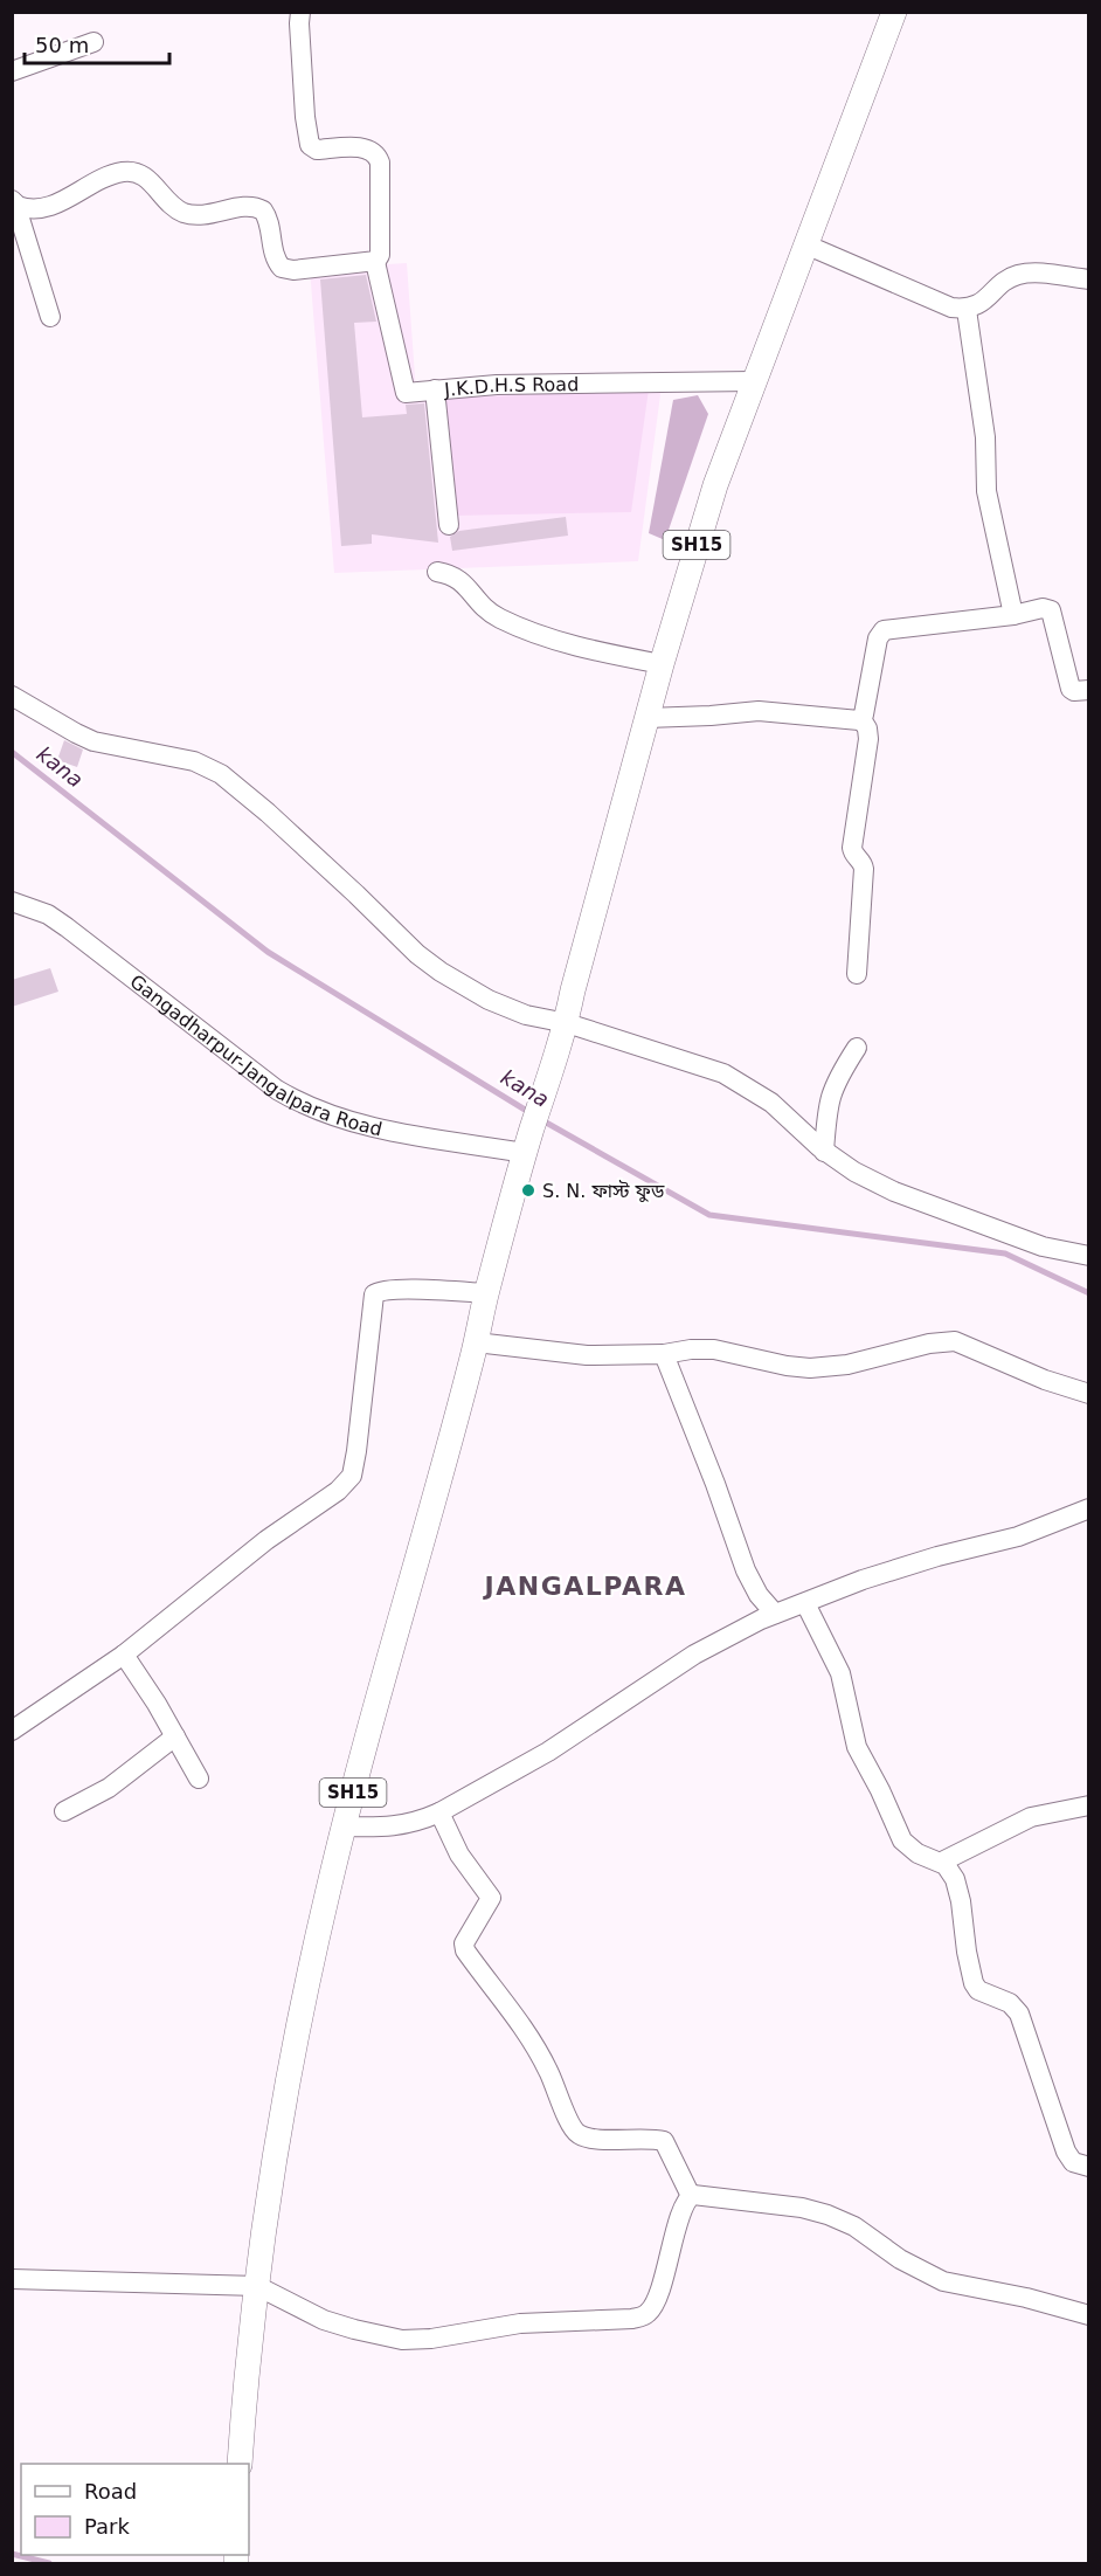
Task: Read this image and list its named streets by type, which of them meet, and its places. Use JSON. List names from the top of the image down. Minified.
{"streets":{"main road":["SH15"],"street":["J.K.D.H.S Road","Gangadharpur-Jangalpara Road"]},"crossings":[["J.K.D.H.S Road","SH15"],["SH15","Gangadharpur-Jangalpara Road"]],"districts":["JANGALPARA"],"water":["kana"],"places":["S. N. ফাস্ট ফুড"],"legend":["Road","Park"],"scale_bar":"50 m"}
